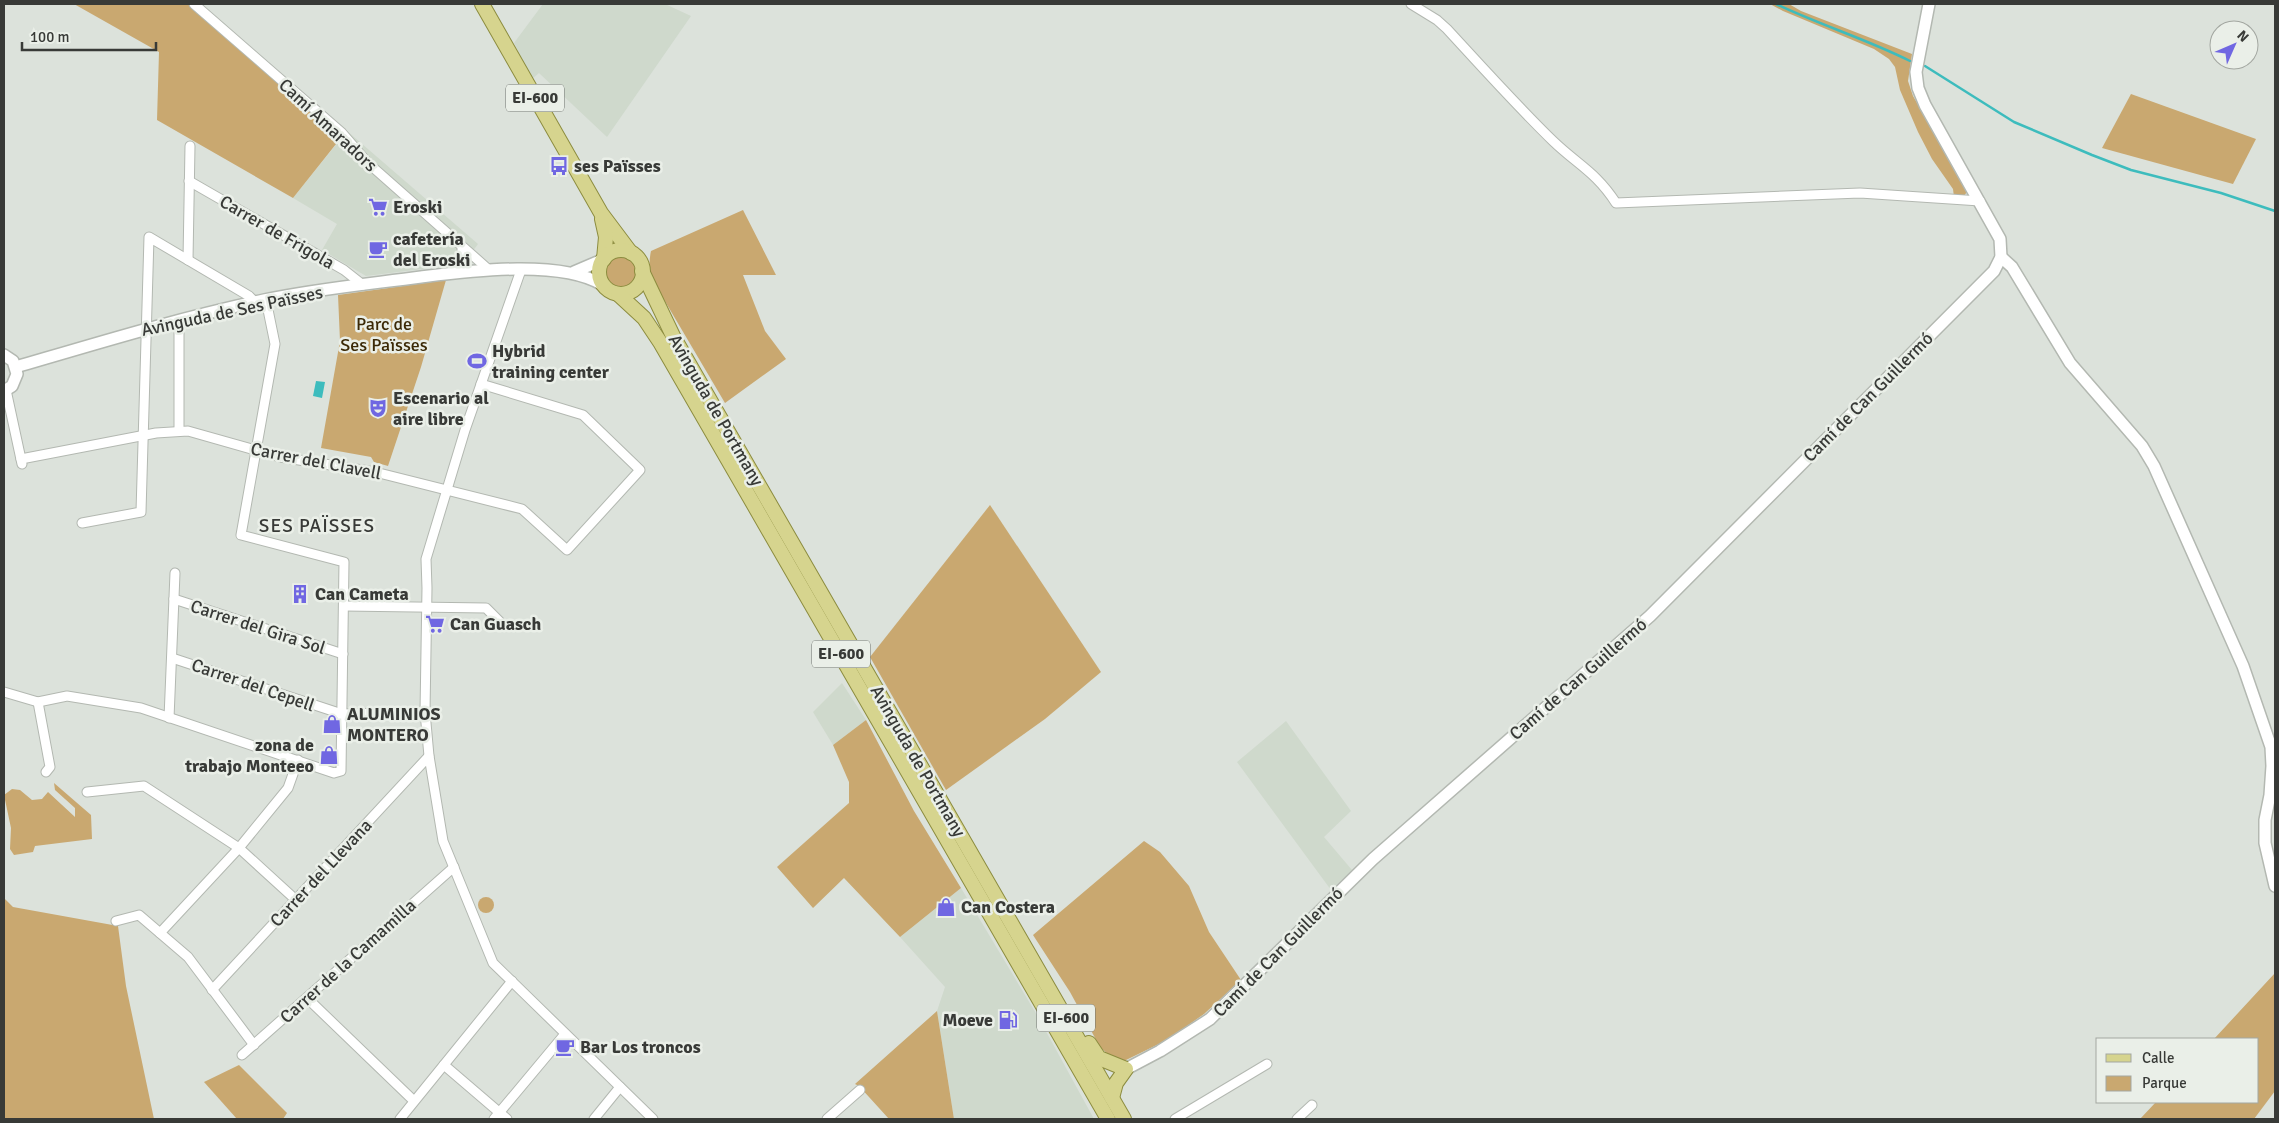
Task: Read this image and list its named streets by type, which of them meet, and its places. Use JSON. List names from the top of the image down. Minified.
{"streets":{"main road":["EI-600","Avinguda de Portmany"],"street":["Camí Amaradors","Carrer de Frigola","Avinguda de Ses Païsses","Camí de Can Guillermó","Carrer del Clavell","Carrer del Gira Sol","Carrer del Cepell","Carrer del Llevana","Carrer de la Camamilla"]},"crossings":[["EI-600","Avinguda de Ses Païsses"],["EI-600","Avinguda de Portmany"],["Camí Amaradors","Avinguda de Ses Païsses"],["Carrer de Frigola","Avinguda de Ses Païsses"],["Avinguda de Ses Païsses","Avinguda de Portmany"]],"districts":["SES PAÏSSES"],"parks":["Parc de Ses Païsses"],"places":{"bus stop":["ses Païsses"],"supermarket":["Eroski","Can Guasch"],"cafe":["cafetería del Eroski","Bar Los troncos"],"sports":["Hybrid training center"],"theatre":["Escenario al aire libre"],"building":["Can Cameta"],"shop":["ALUMINIOS MONTERO","zona de trabajo Monteeo","Can Costera"],"fuel station":["Moeve"]},"legend":["Calle","Parque"],"scale_bar":"100 m","north":"top right"}
